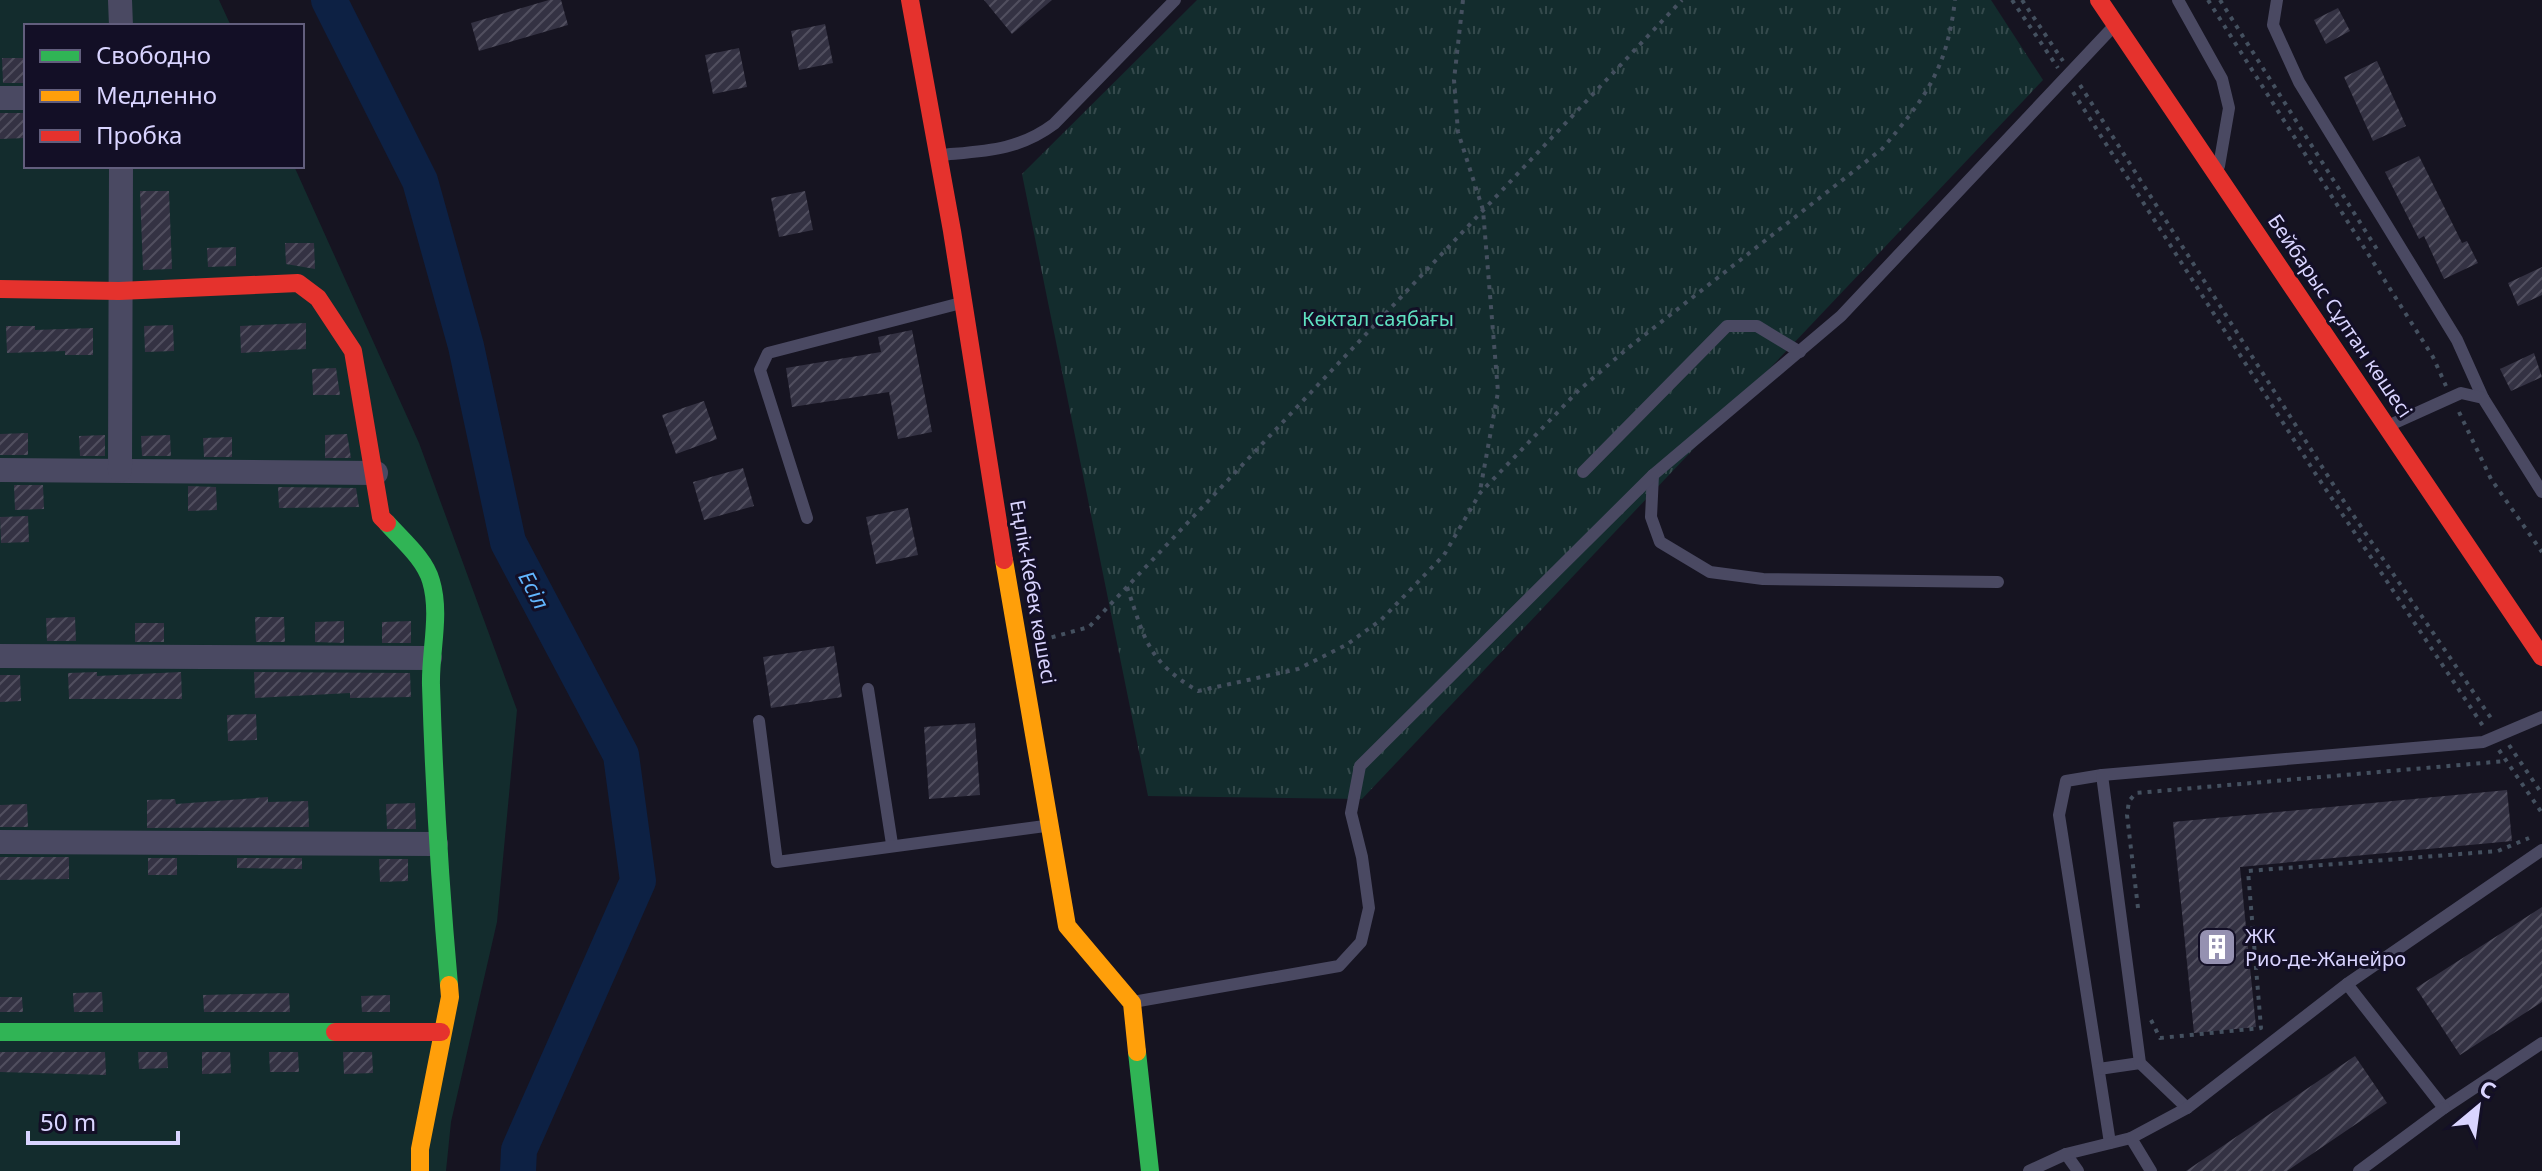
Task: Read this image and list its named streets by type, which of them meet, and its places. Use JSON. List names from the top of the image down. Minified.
{"streets":{"street":["Бейбарыс Сұлтан көшесі","Еңлік-Кебек көшесі"]},"water":["Есіл"],"parks":["Көктал саябағы"],"places":{"building":["ЖК Рио-де-Жанейро"]},"legend":["Свободно","Медленно","Пробка"],"scale_bar":"50 m","north":"top right"}
